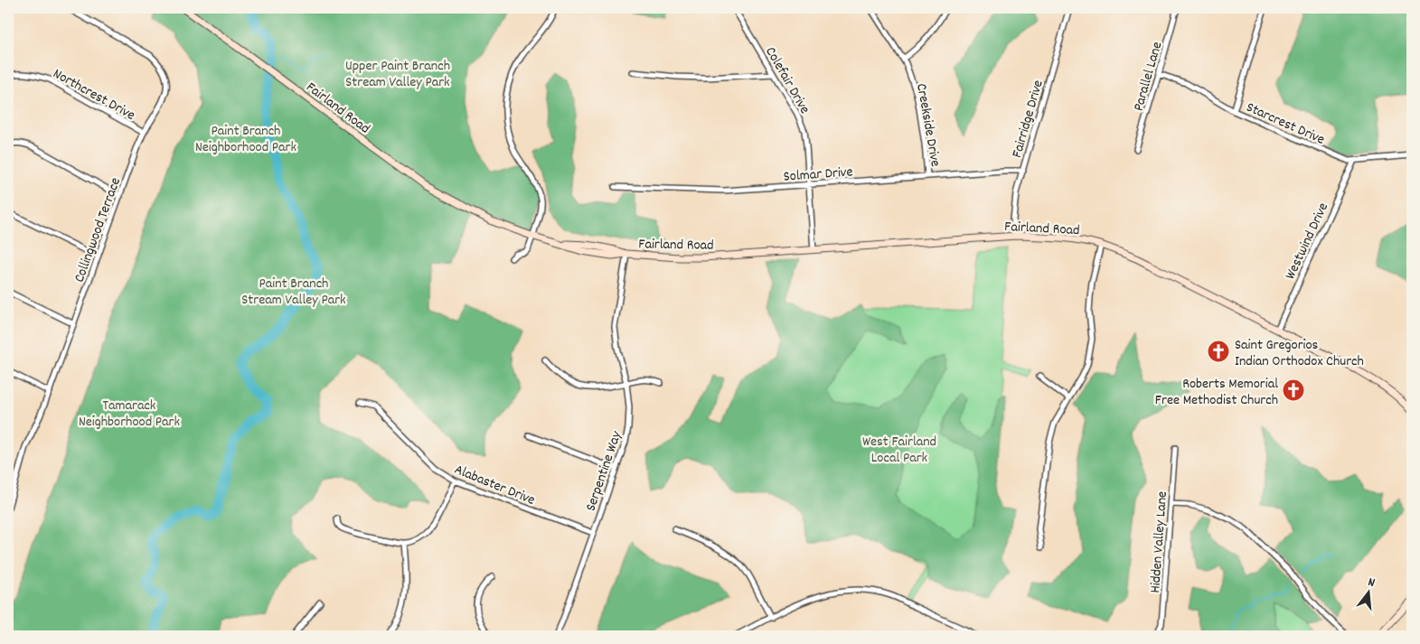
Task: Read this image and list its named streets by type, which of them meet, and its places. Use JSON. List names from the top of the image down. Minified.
{"streets":{"main road":["Fairland Road"],"street":["Parallel Lane","Colefair Drive","Northcrest Drive","Fairridge Drive","Starcrest Drive","Creekside Drive","Solmar Drive","Collingwood Terrace","Westwind Drive","Serpentine Way","Alabaster Drive","Hidden Valley Lane"]},"crossings":[["Parallel Lane","Starcrest Drive"],["Colefair Drive","Fairland Road"],["Colefair Drive","Solmar Drive"],["Northcrest Drive","Collingwood Terrace"],["Fairland Road","Fairridge Drive"],["Fairland Road","Westwind Drive"],["Fairland Road","Serpentine Way"],["Fairridge Drive","Solmar Drive"],["Starcrest Drive","Westwind Drive"],["Creekside Drive","Solmar Drive"],["Serpentine Way","Alabaster Drive"]],"parks":["Upper Paint Branch Stream Valley Park","Paint Branch Neighborhood Park","Paint Branch Stream Valley Park","Tamarack Neighborhood Park","West Fairland Local Park"],"places":{"church":["Saint Gregorios Indian Orthodox Church","Roberts Memorial Free Methodist Church"]},"north":"top"}
